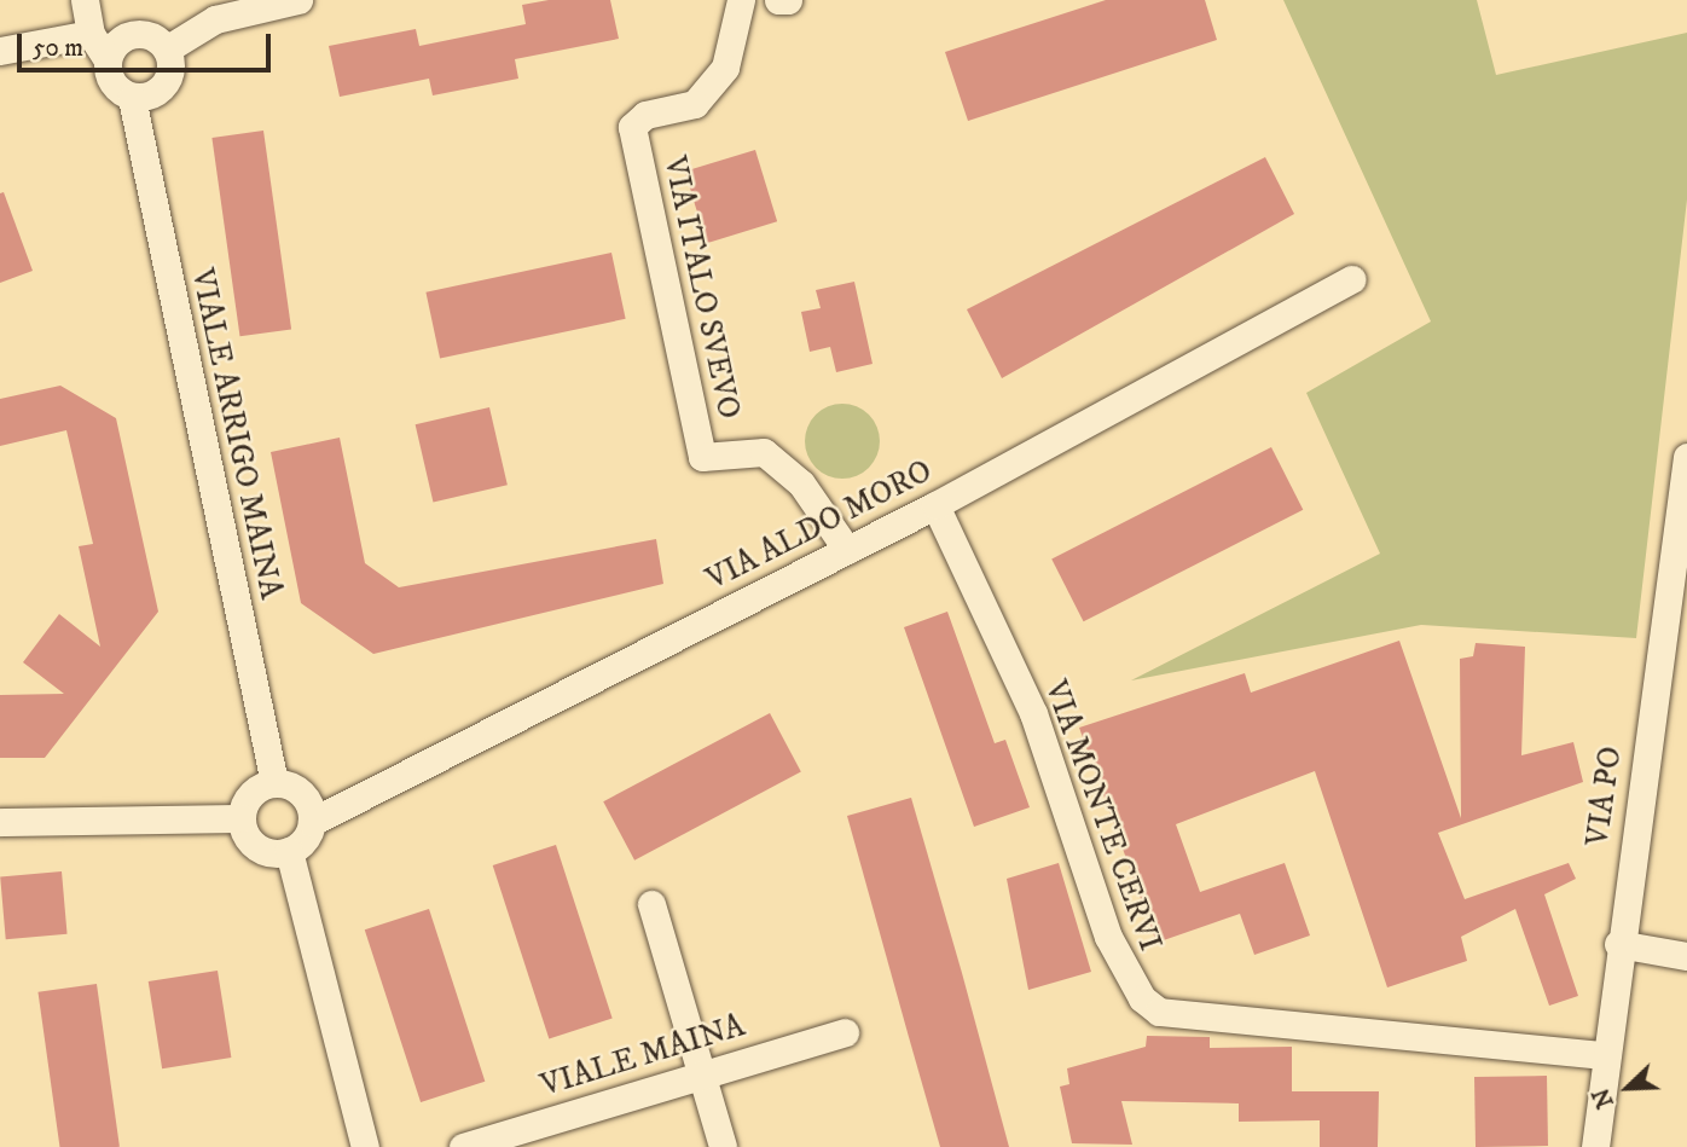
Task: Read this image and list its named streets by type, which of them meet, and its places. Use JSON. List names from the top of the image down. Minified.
{"streets":{"street":["VIA ITALO SVEVO","VIALE ARRIGO MAINA","VIA ALDO MORO","VIA PO","VIA MONTE CERVI","VIALE MAINA"]},"crossings":[["VIA ITALO SVEVO","VIA ALDO MORO"],["VIALE ARRIGO MAINA","VIA ALDO MORO"],["VIA ALDO MORO","VIA MONTE CERVI"],["VIA PO","VIA MONTE CERVI"]],"scale_bar":"50 m","north":"bottom left"}
